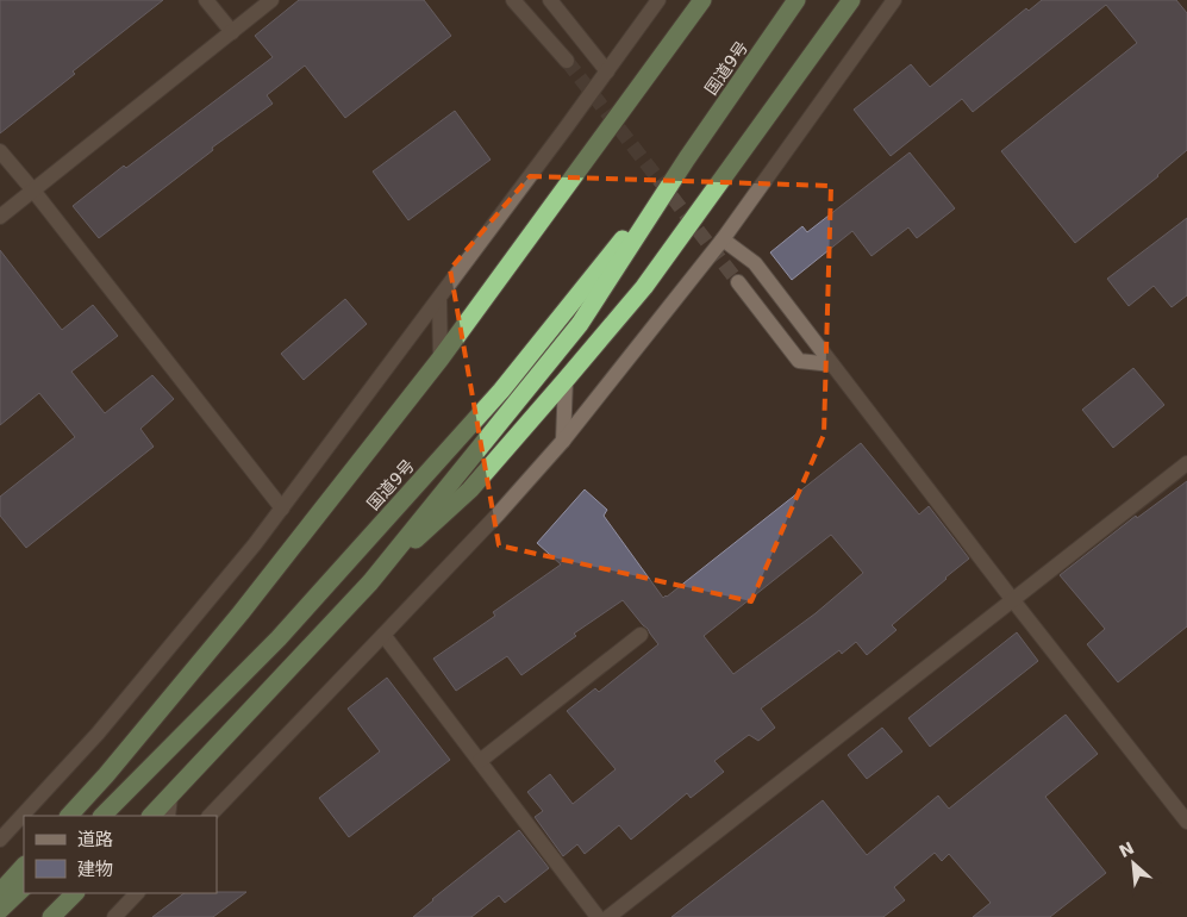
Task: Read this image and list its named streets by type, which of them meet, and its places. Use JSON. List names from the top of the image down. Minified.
{"streets":{"highway":["国道9号"]},"legend":["道路","建物"],"north":"top left"}
